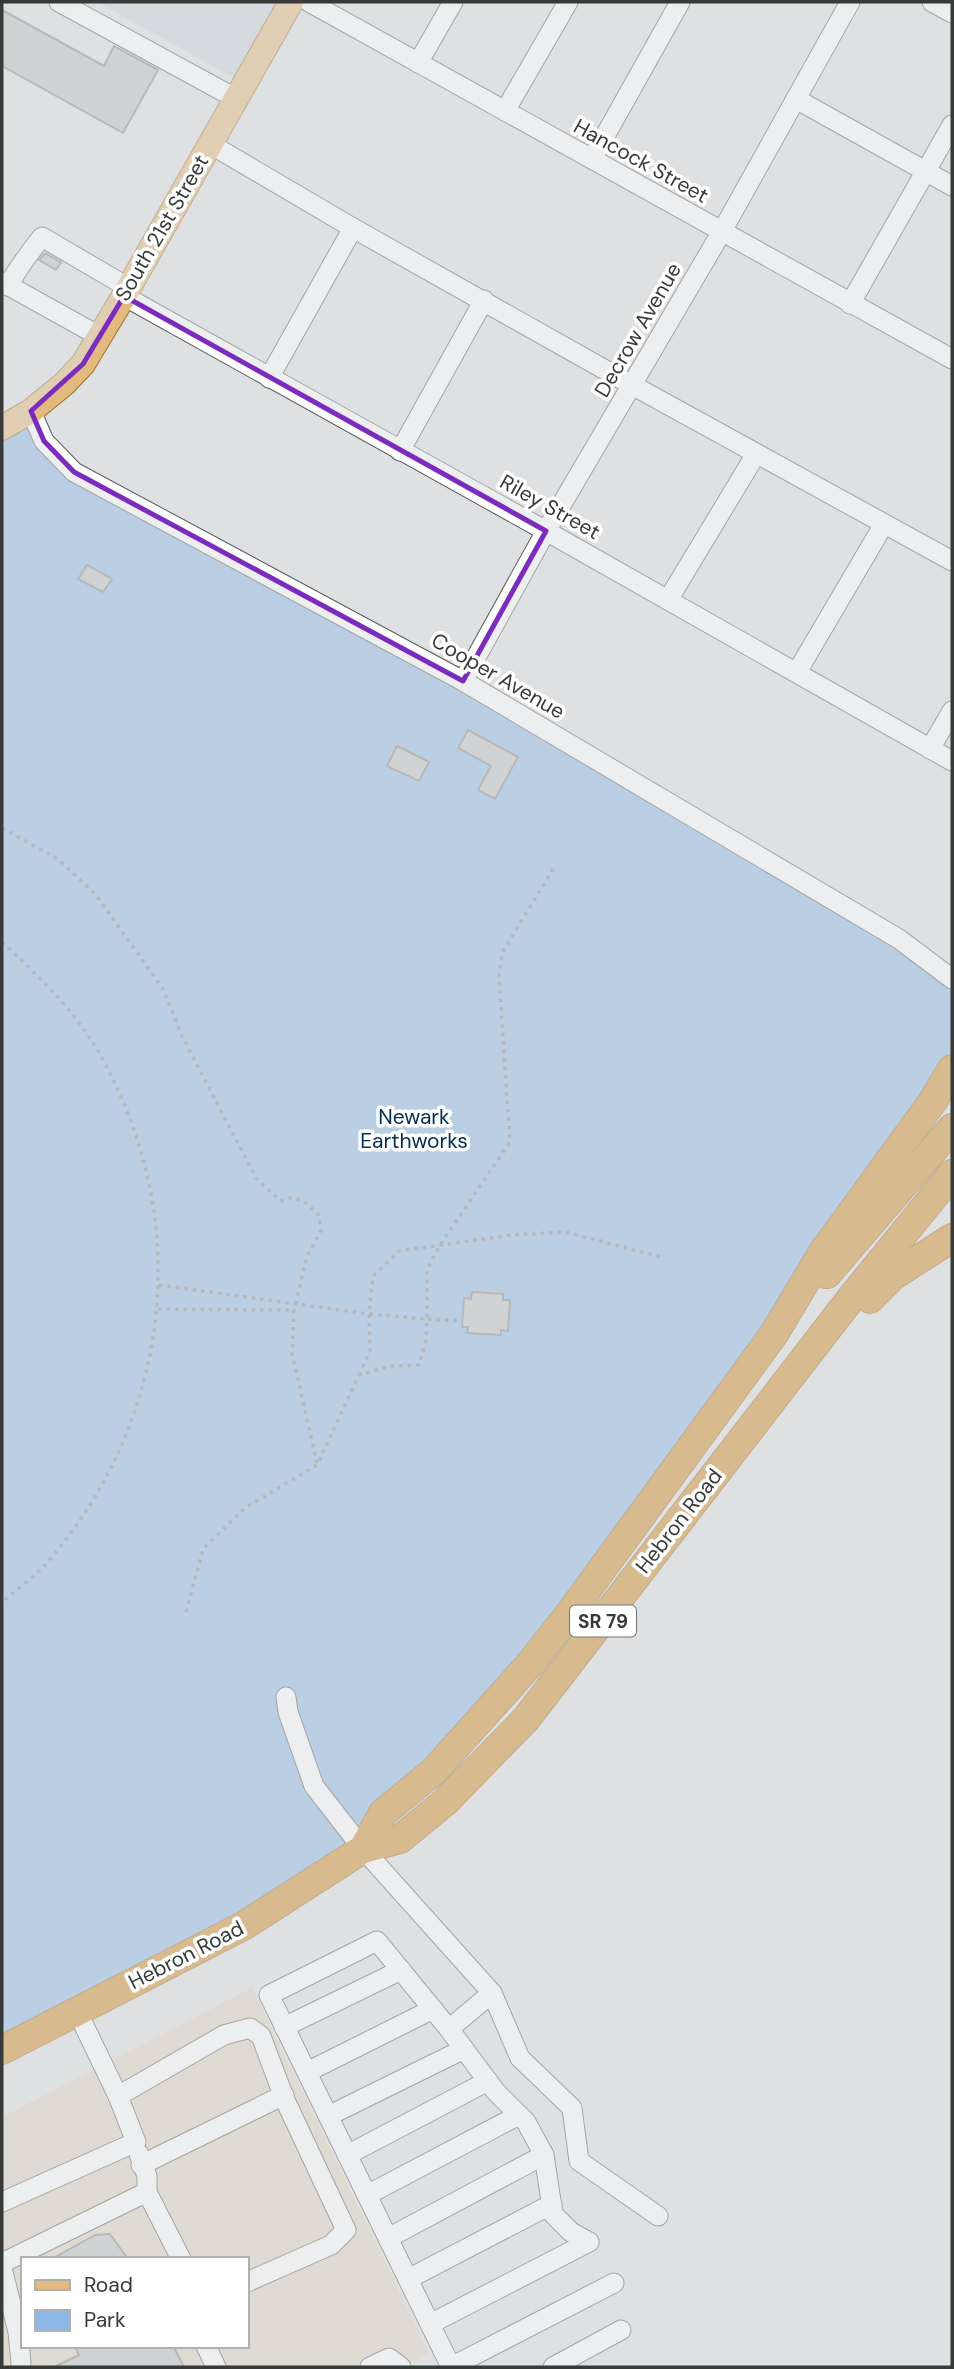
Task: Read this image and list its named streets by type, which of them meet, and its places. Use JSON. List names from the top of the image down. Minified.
{"streets":{"highway":["Hebron Road","SR 79"],"main road":["South 21st Street"],"street":["Hancock Street","Decrow Avenue","Riley Street","Cooper Avenue"]},"crossings":[["Hancock Street","Decrow Avenue"],["South 21st Street","Riley Street"],["South 21st Street","Cooper Avenue"],["Decrow Avenue","Riley Street"],["Decrow Avenue","Cooper Avenue"],["Hebron Road","SR 79"]],"parks":["Newark Earthworks"],"legend":["Road","Park"]}
